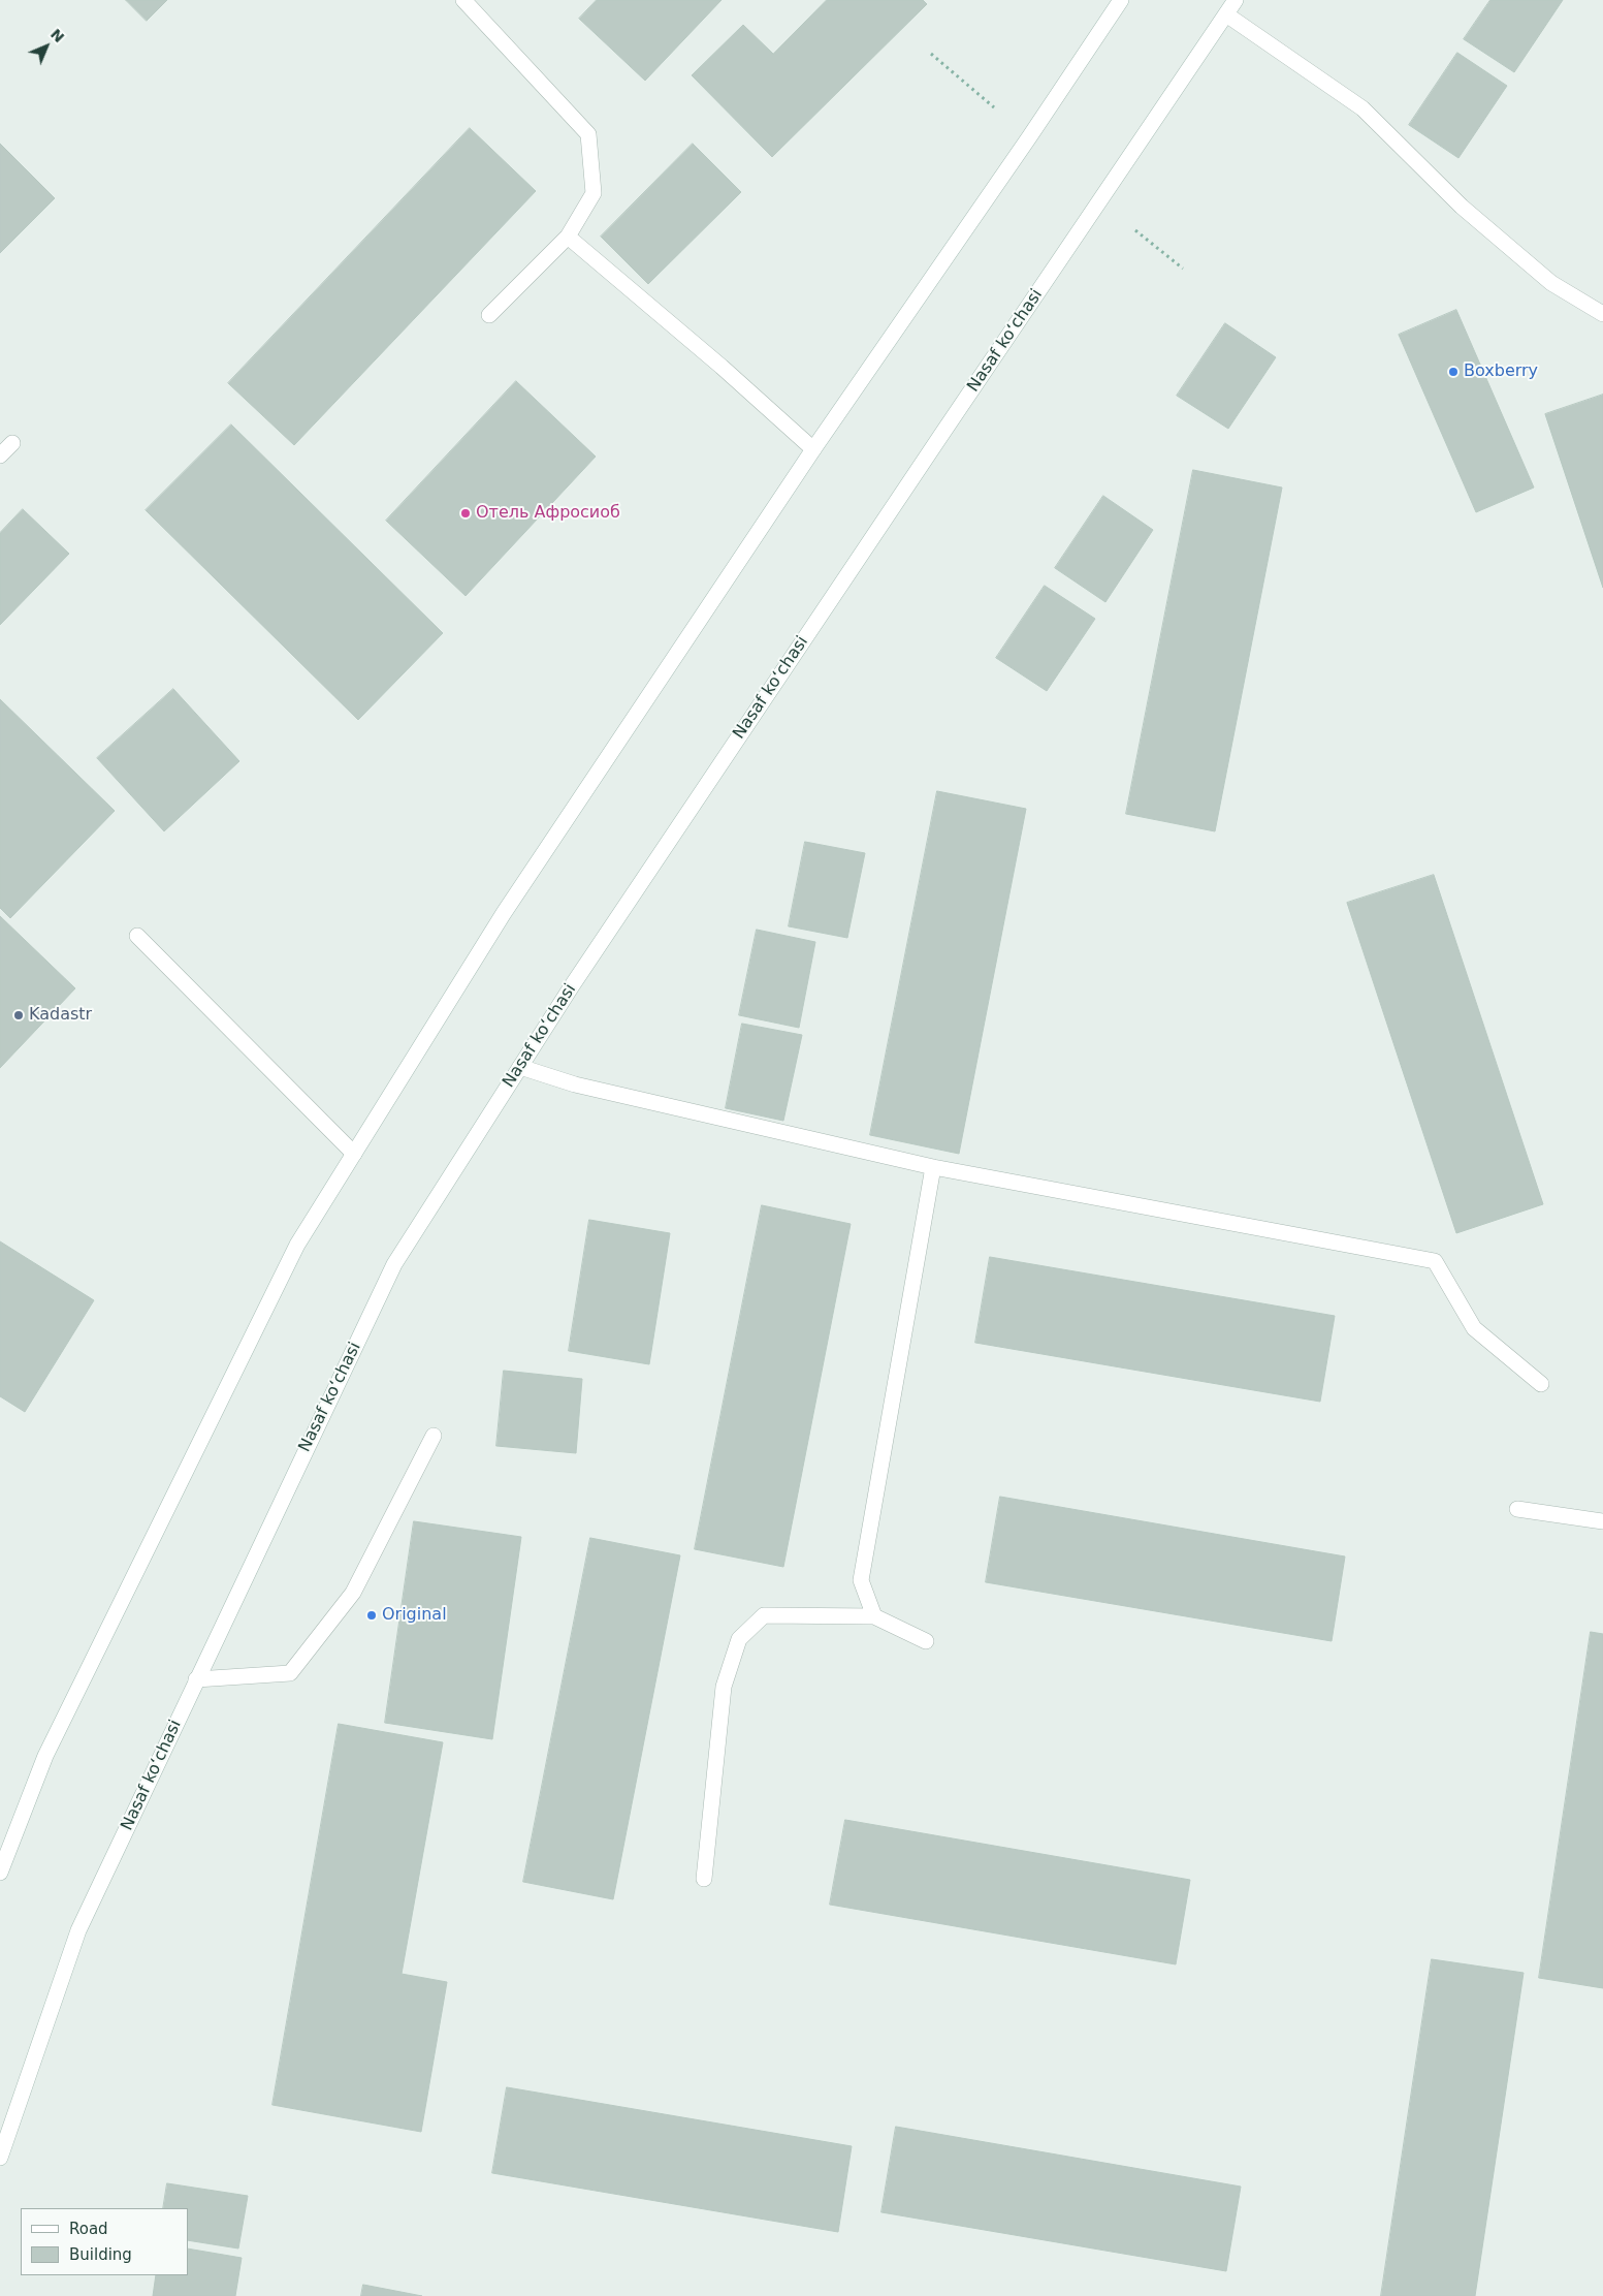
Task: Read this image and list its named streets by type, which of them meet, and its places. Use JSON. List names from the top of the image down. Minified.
{"streets":{"main road":["Nasaf ko‘chasi"]},"places":["Boxberry","Отель Афросиоб","Kadastr","Original"],"legend":["Road","Building"],"north":"top right"}
